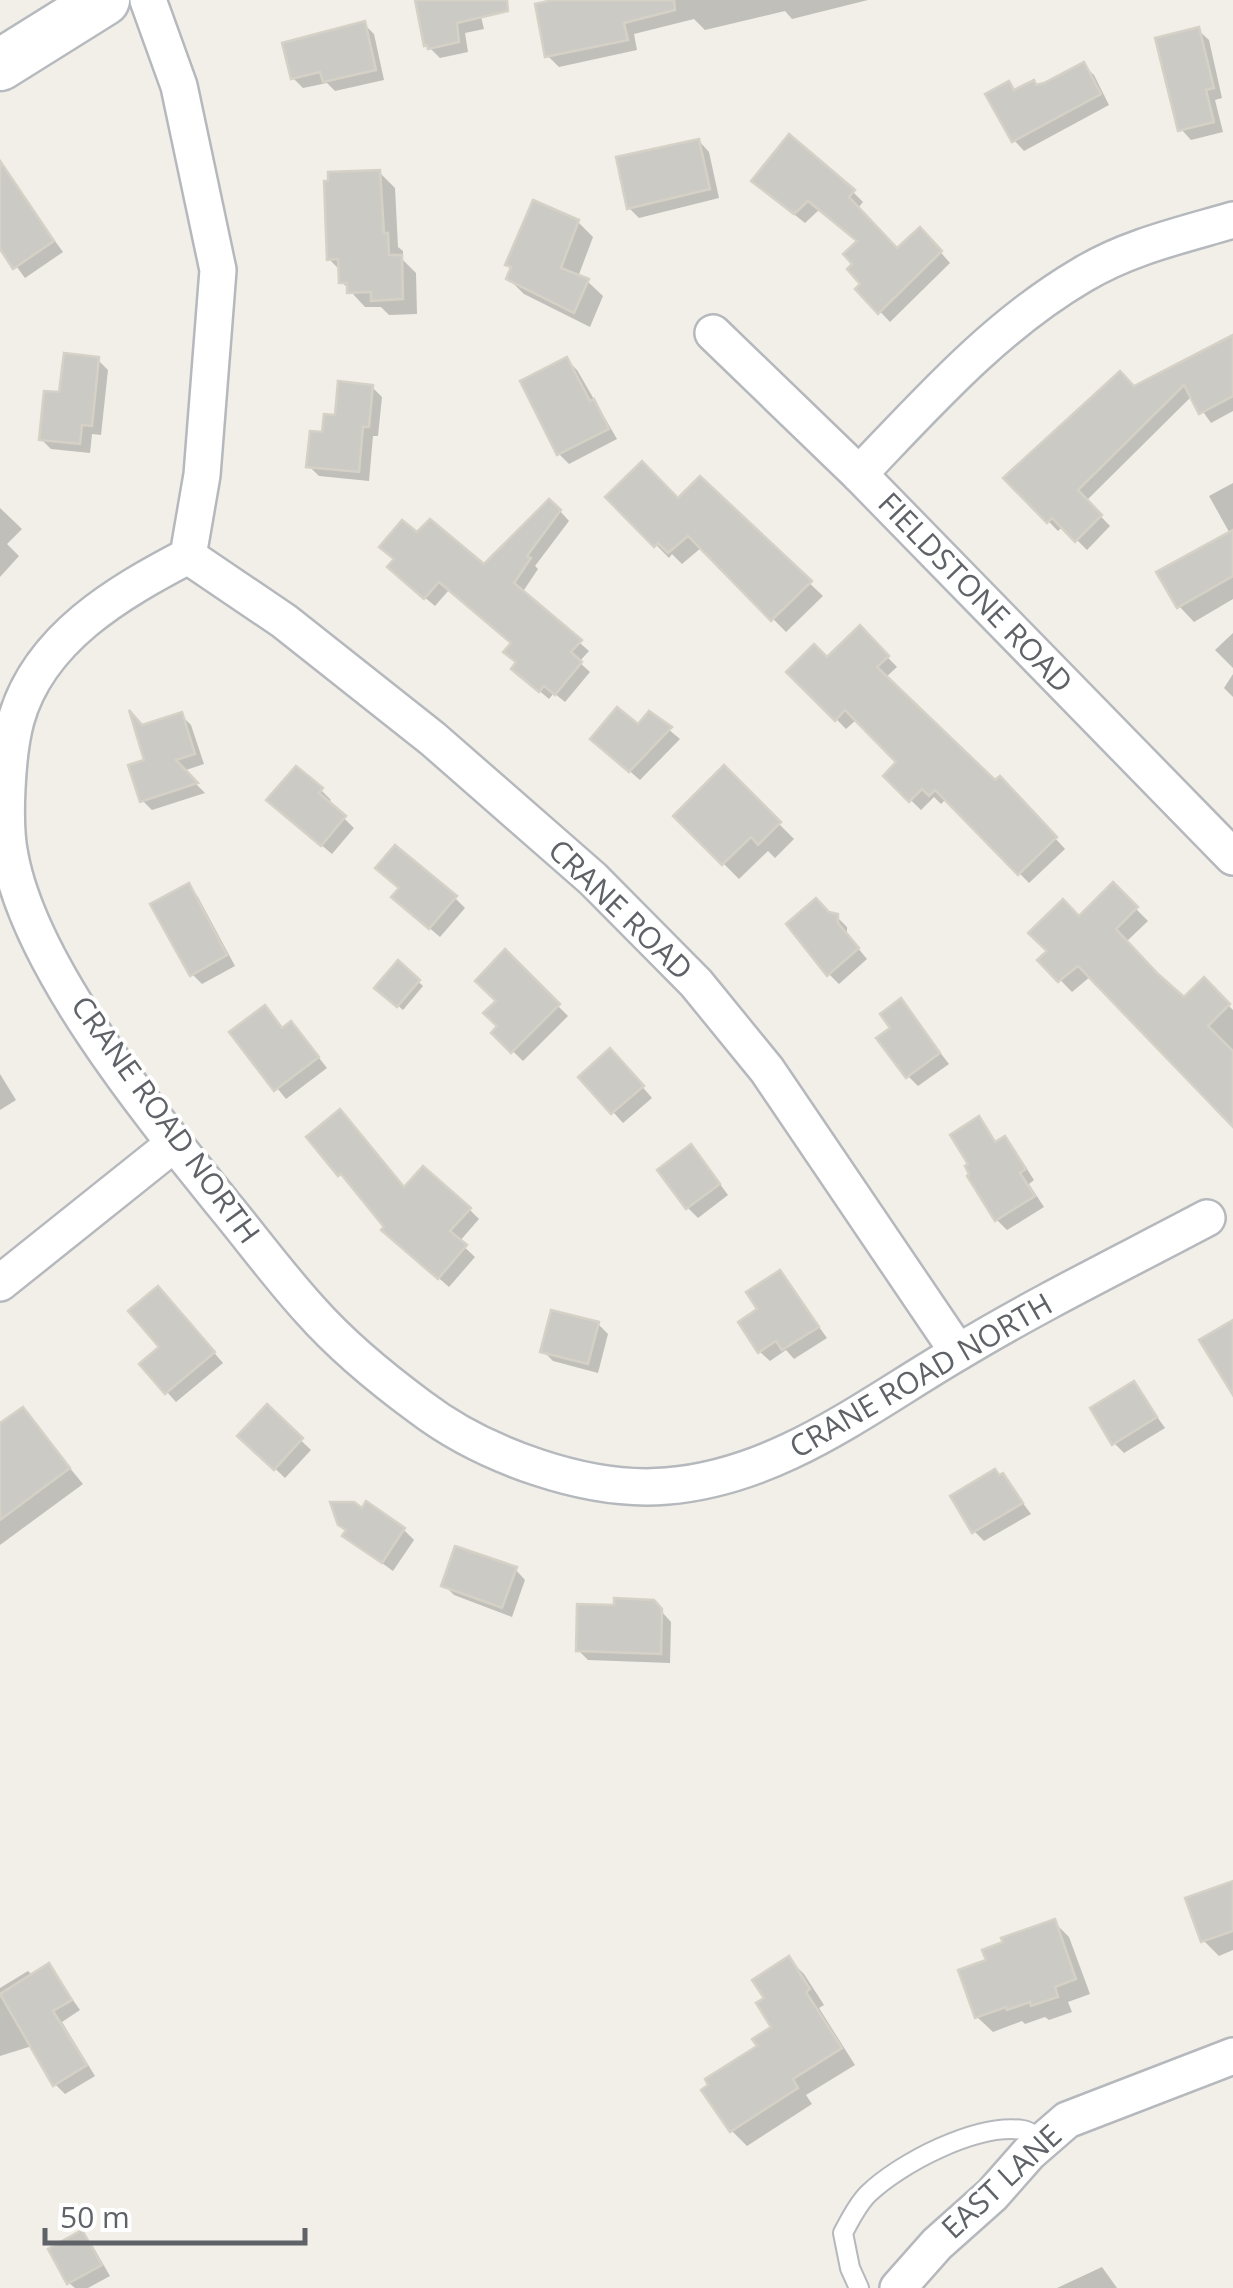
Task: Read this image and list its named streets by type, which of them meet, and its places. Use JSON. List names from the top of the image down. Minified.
{"streets":{"street":["FIELDSTONE ROAD","CRANE ROAD","CRANE ROAD NORTH","EAST LANE"]},"crossings":[["CRANE ROAD","CRANE ROAD NORTH"]],"scale_bar":"50 m"}
